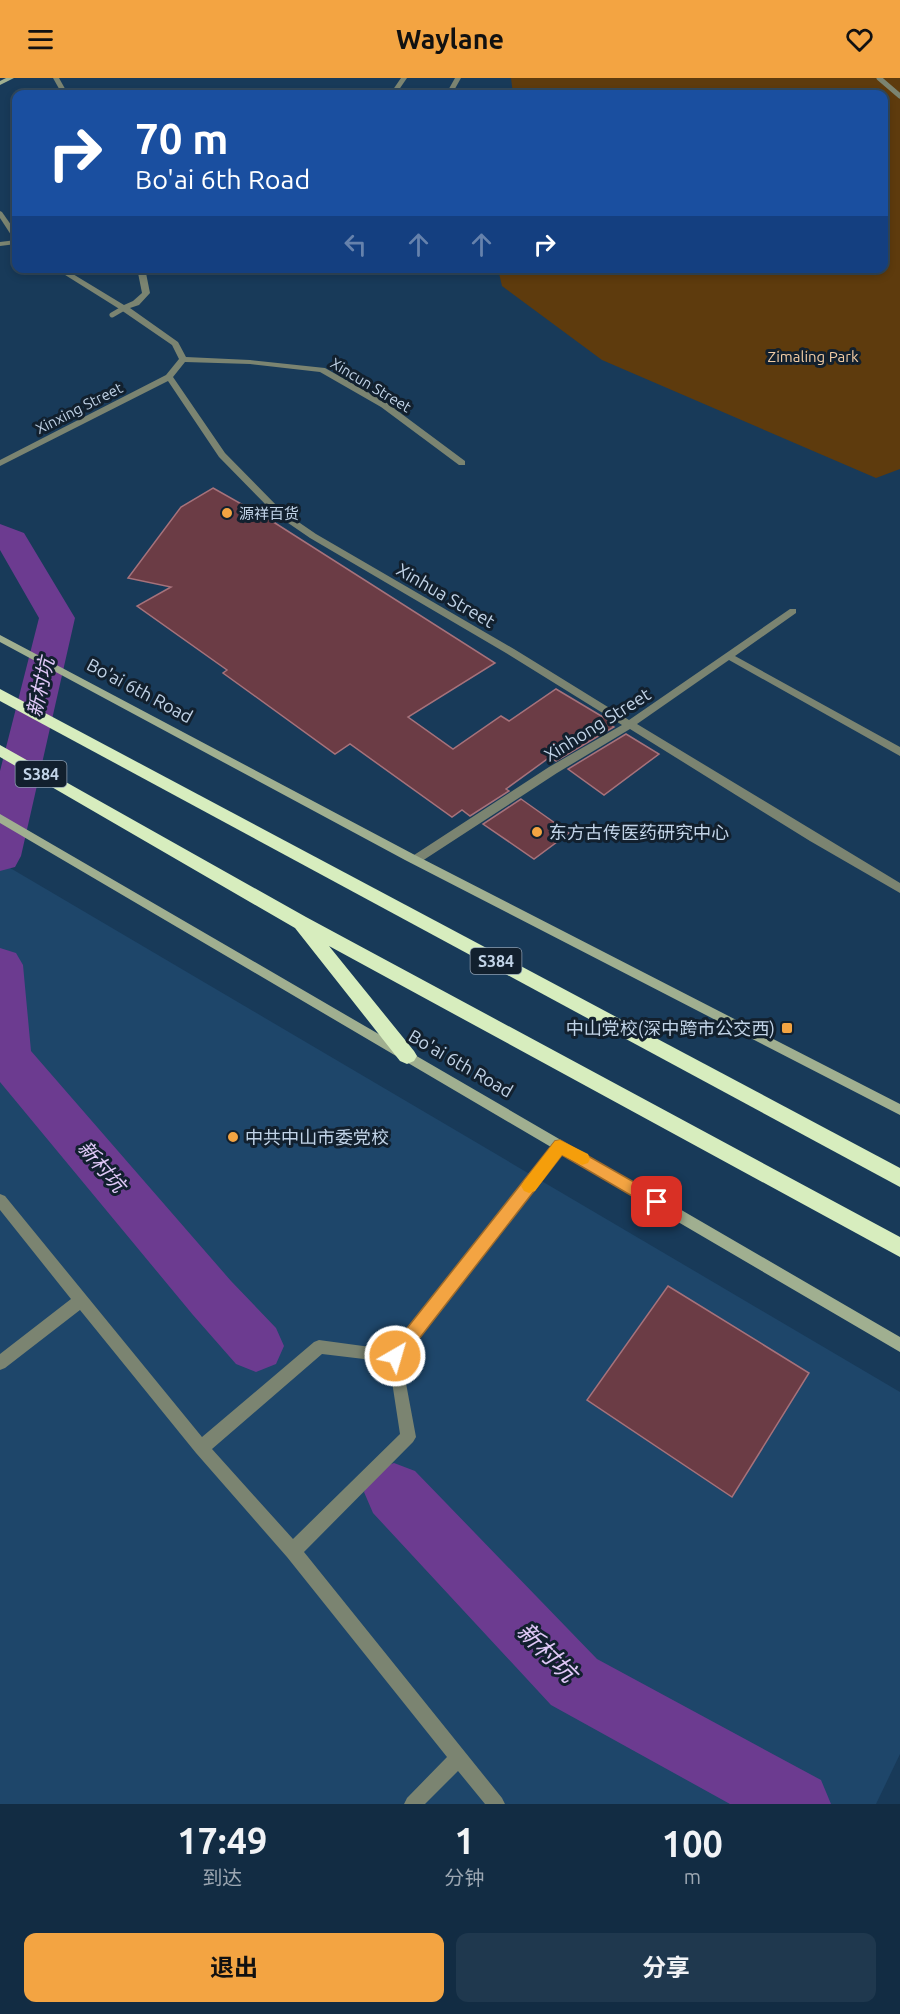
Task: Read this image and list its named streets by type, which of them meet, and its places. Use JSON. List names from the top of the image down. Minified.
{"streets":{"highway":["S384"],"street":["Xincun Street","Xinxing Street","Xinhua Street","Bo'ai 6th Road","Xinhong Street"]},"crossings":[["Xinxing Street","Xinhua Street"],["Xinhua Street","Xinhong Street"],["Bo'ai 6th Road","Xinhong Street"]],"water":["新村坑"],"parks":["Zimaling Park"],"places":{"other":["源祥百货","东方古传医药研究中心","中共中山市委党校"],"transit":["中山党校(深中跨市公交西)"]},"page":{"header":"Waylane","turn":["70 m","Bo'ai 6th Road"],"eta":["17:49","到达","1","分钟","100","m"],"buttons":["退出","分享"]}}
